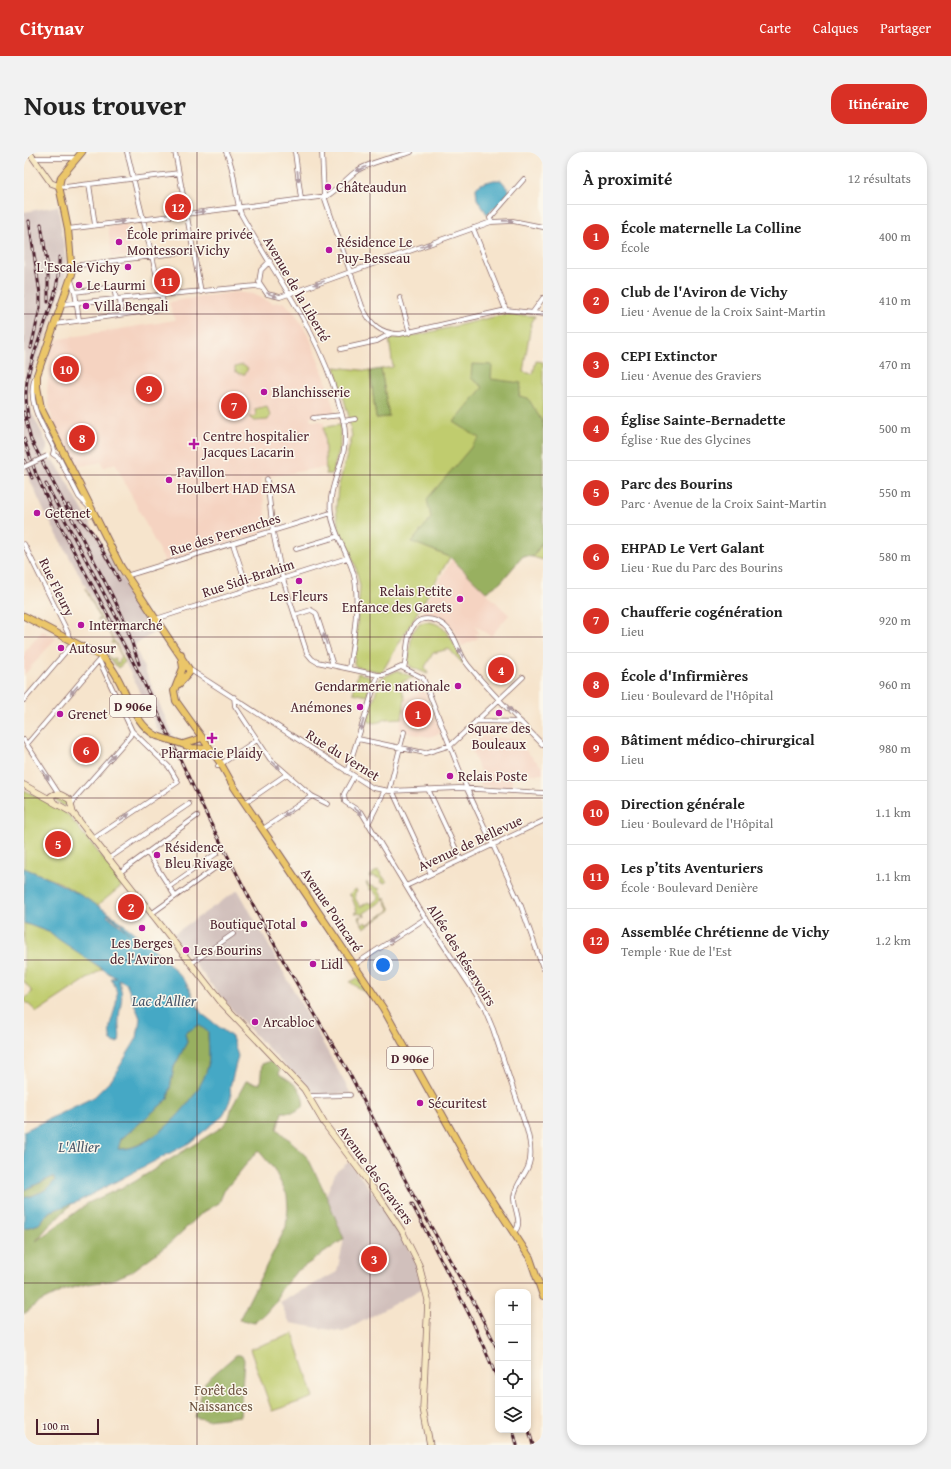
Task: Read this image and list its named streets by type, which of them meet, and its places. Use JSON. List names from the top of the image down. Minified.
{"streets":{"main road":["D 906e","Avenue Poincaré"],"street":["Avenue de la Liberté","Rue des Pervenches","Rue Sidi-Brahim","Rue Fleury","Rue du Vernet","Avenue de Bellevue","Allée des Réservoirs","Avenue des Graviers"]},"crossings":[["Avenue de la Liberté","Rue des Pervenches"],["Avenue de la Liberté","Rue Sidi-Brahim"],["Rue Fleury","D 906e"],["D 906e","Avenue Poincaré"],["D 906e","Allée des Réservoirs"],["Rue du Vernet","Allée des Réservoirs"],["Avenue de Bellevue","Allée des Réservoirs"],["Avenue Poincaré","Allée des Réservoirs"]],"water":["Lac d'Allier","L'Allier"],"parks":["Forêt des Naissances"],"places":{"other":["Châteaudun","École primaire privée Montessori Vichy","Résidence Le Puy-Besseau","L'Escale Vichy","Le Laurmi","Villa Bengali","Blanchisserie","Pavillon Houlbert HAD EMSA","Getenet","Les Fleurs","Relais Petite Enfance des Garets","Intermarché","Autosur","Gendarmerie nationale","Anémones","Square des Bouleaux","Grenet","Relais Poste","Résidence Bleu Rivage","Boutique Total","Les Berges de l'Aviron","Les Bourins","Lidl","Arcabloc","Sécuritest"],"health":["Centre hospitalier Jacques Lacarin","Pharmacie Plaidy"]},"scale_bar":"100 m","page":{"header":"Citynav","nav":["Carte","Calques","Partager"],"title":"Nous trouver","buttons":"Itinéraire","heading":["À proximité","12 résultats"],"pins":["12","11","10","9","7","8","4","1","6","5","2","3"],"list":[{"mark":"1","name":"École maternelle La Colline","note":"École","value":"400 m"},{"mark":"2","name":"Club de l'Aviron de Vichy","note":"Lieu · Avenue de la Croix Saint-Martin","value":"410 m"},{"mark":"3","name":"CEPI Extinctor","note":"Lieu · Avenue des Graviers","value":"470 m"},{"mark":"4","name":"Église Sainte-Bernadette","note":"Église · Rue des Glycines","value":"500 m"},{"mark":"5","name":"Parc des Bourins","note":"Parc · Avenue de la Croix Saint-Martin","value":"550 m"},{"mark":"6","name":"EHPAD Le Vert Galant","note":"Lieu · Rue du Parc des Bourins","value":"580 m"},{"mark":"7","name":"Chaufferie cogénération","note":"Lieu","value":"920 m"},{"mark":"8","name":"École d'Infirmières","note":"Lieu · Boulevard de l'Hôpital","value":"960 m"},{"mark":"9","name":"Bâtiment médico-chirurgical","note":"Lieu","value":"980 m"},{"mark":"10","name":"Direction générale","note":"Lieu · Boulevard de l'Hôpital","value":"1.1 km"},{"mark":"11","name":"Les p’tits Aventuriers","note":"École · Boulevard Denière","value":"1.1 km"},{"mark":"12","name":"Assemblée Chrétienne de Vichy","note":"Temple · Rue de l'Est","value":"1.2 km"}],"map_buttons":["+","−"],"scale":"100 m"}}
